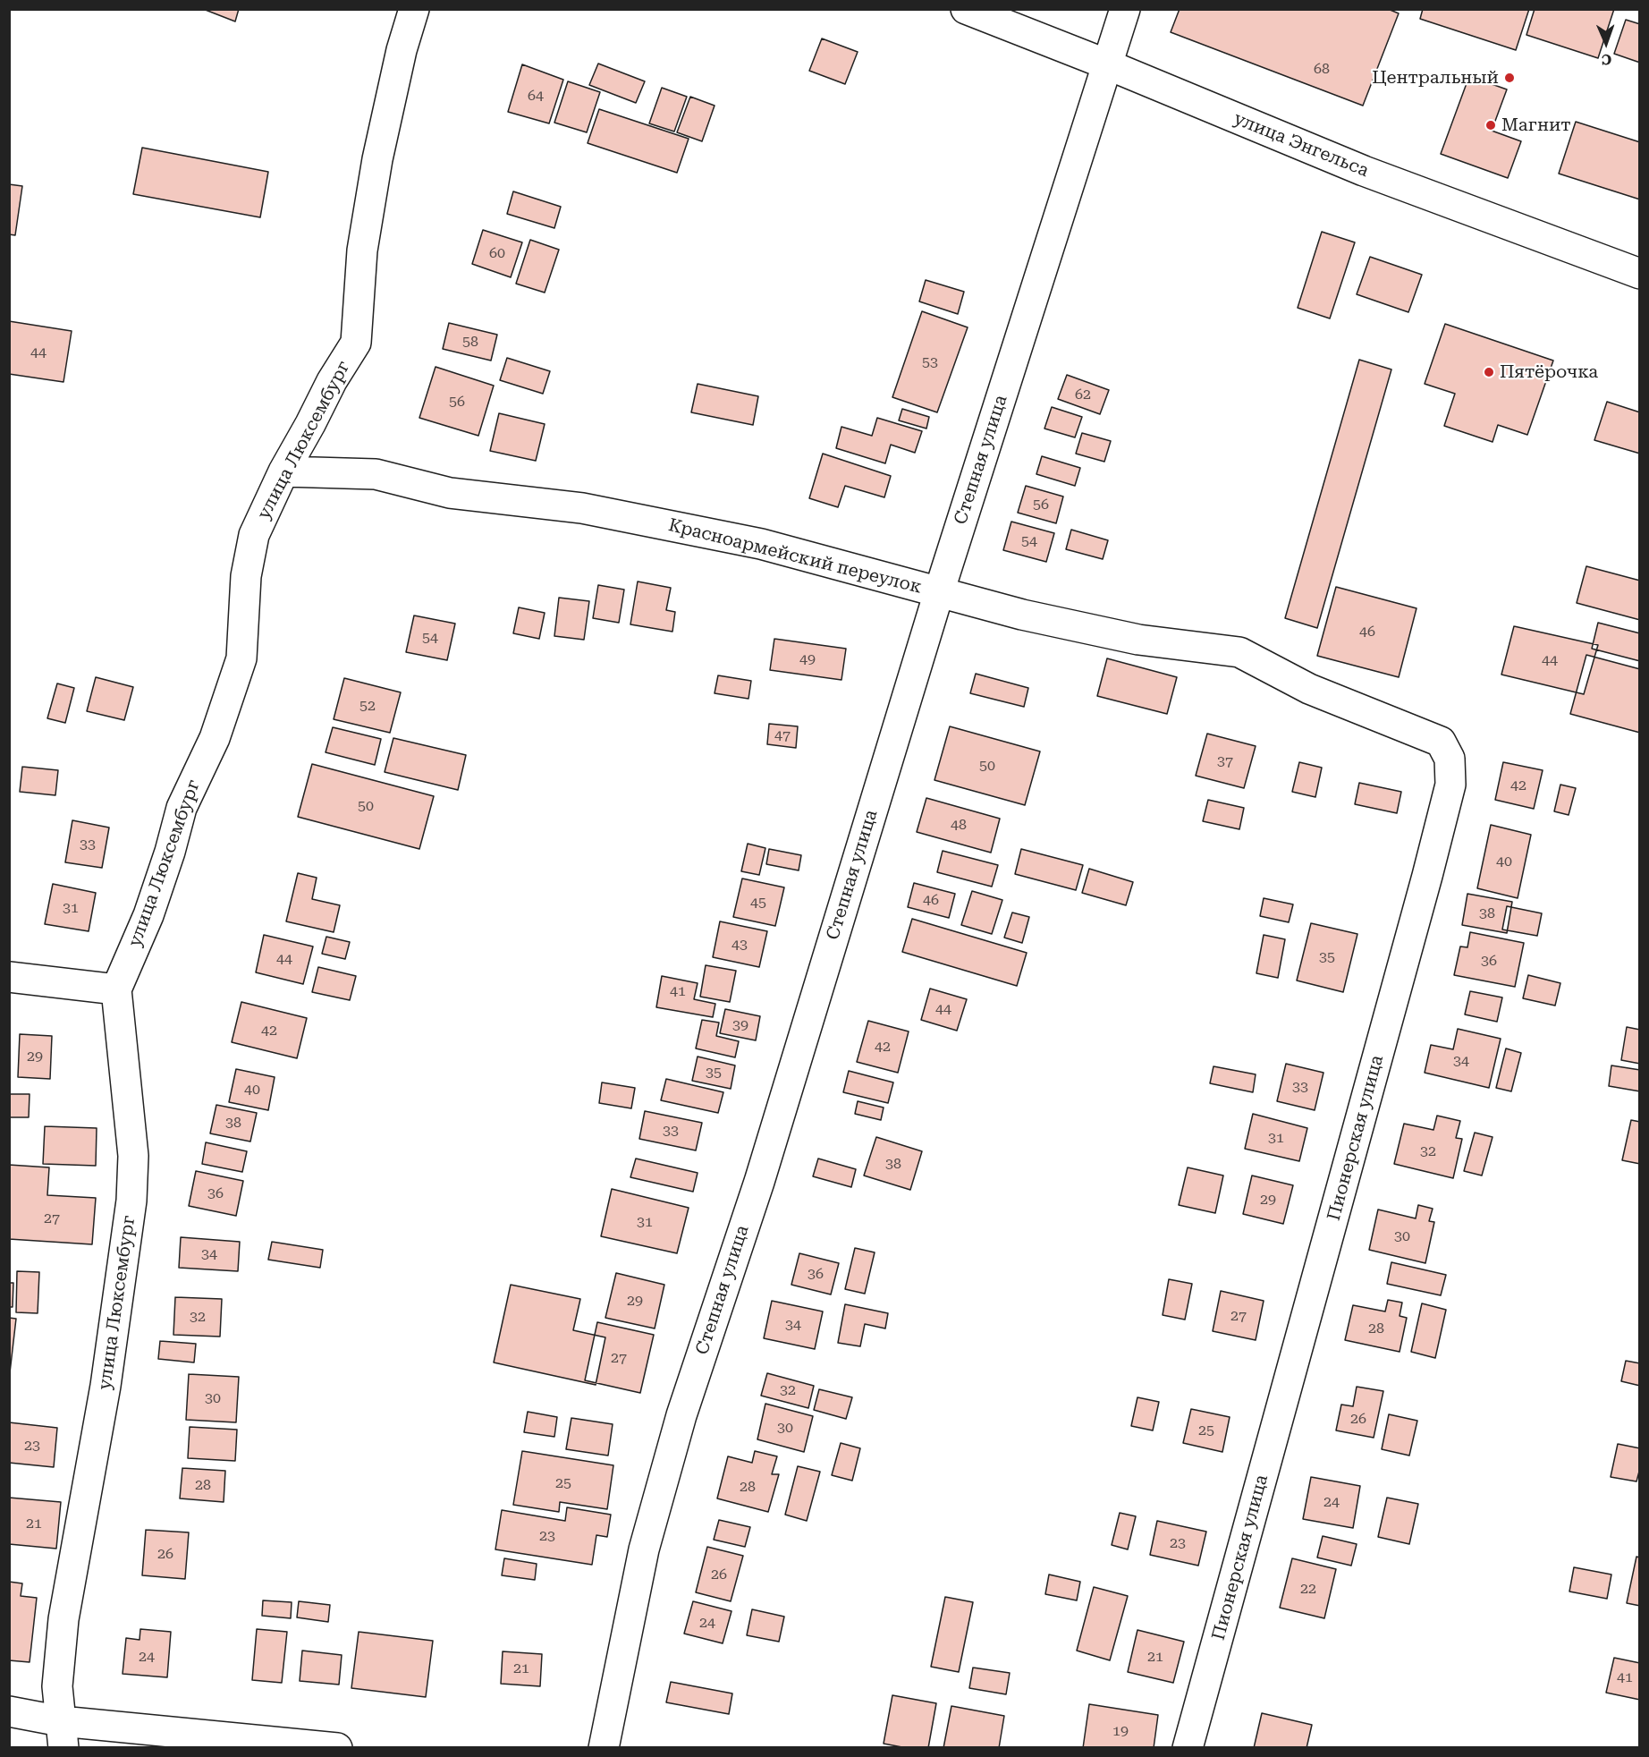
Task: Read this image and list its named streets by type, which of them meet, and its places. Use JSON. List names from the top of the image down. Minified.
{"streets":{"street":["улица Энгельса","улица Люксембург","Степная улица","Красноармейский переулок","Пионерская улица"]},"crossings":[["улица Энгельса","Степная улица"],["улица Люксембург","Красноармейский переулок"],["Степная улица","Красноармейский переулок"],["Красноармейский переулок","Пионерская улица"]],"places":["Центральный","Магнит","Пятёрочка"],"house_numbers":["68","64","60","58","44","53","62","56","56","54","46","54","49","44","52","47","37","50","42","50","48","33","40","46","45","31","38","43","35","44","36","41","44","39","42","42","29","34","35","33","40","38","33","31","32","38","36","29","27","31","30","34","36","29","27","32","34","28","27","32","30","26","30","25","23","25","28","28","24","21","23","23","26","26","22","24","24","21","21","41","19"],"north":"bottom"}
